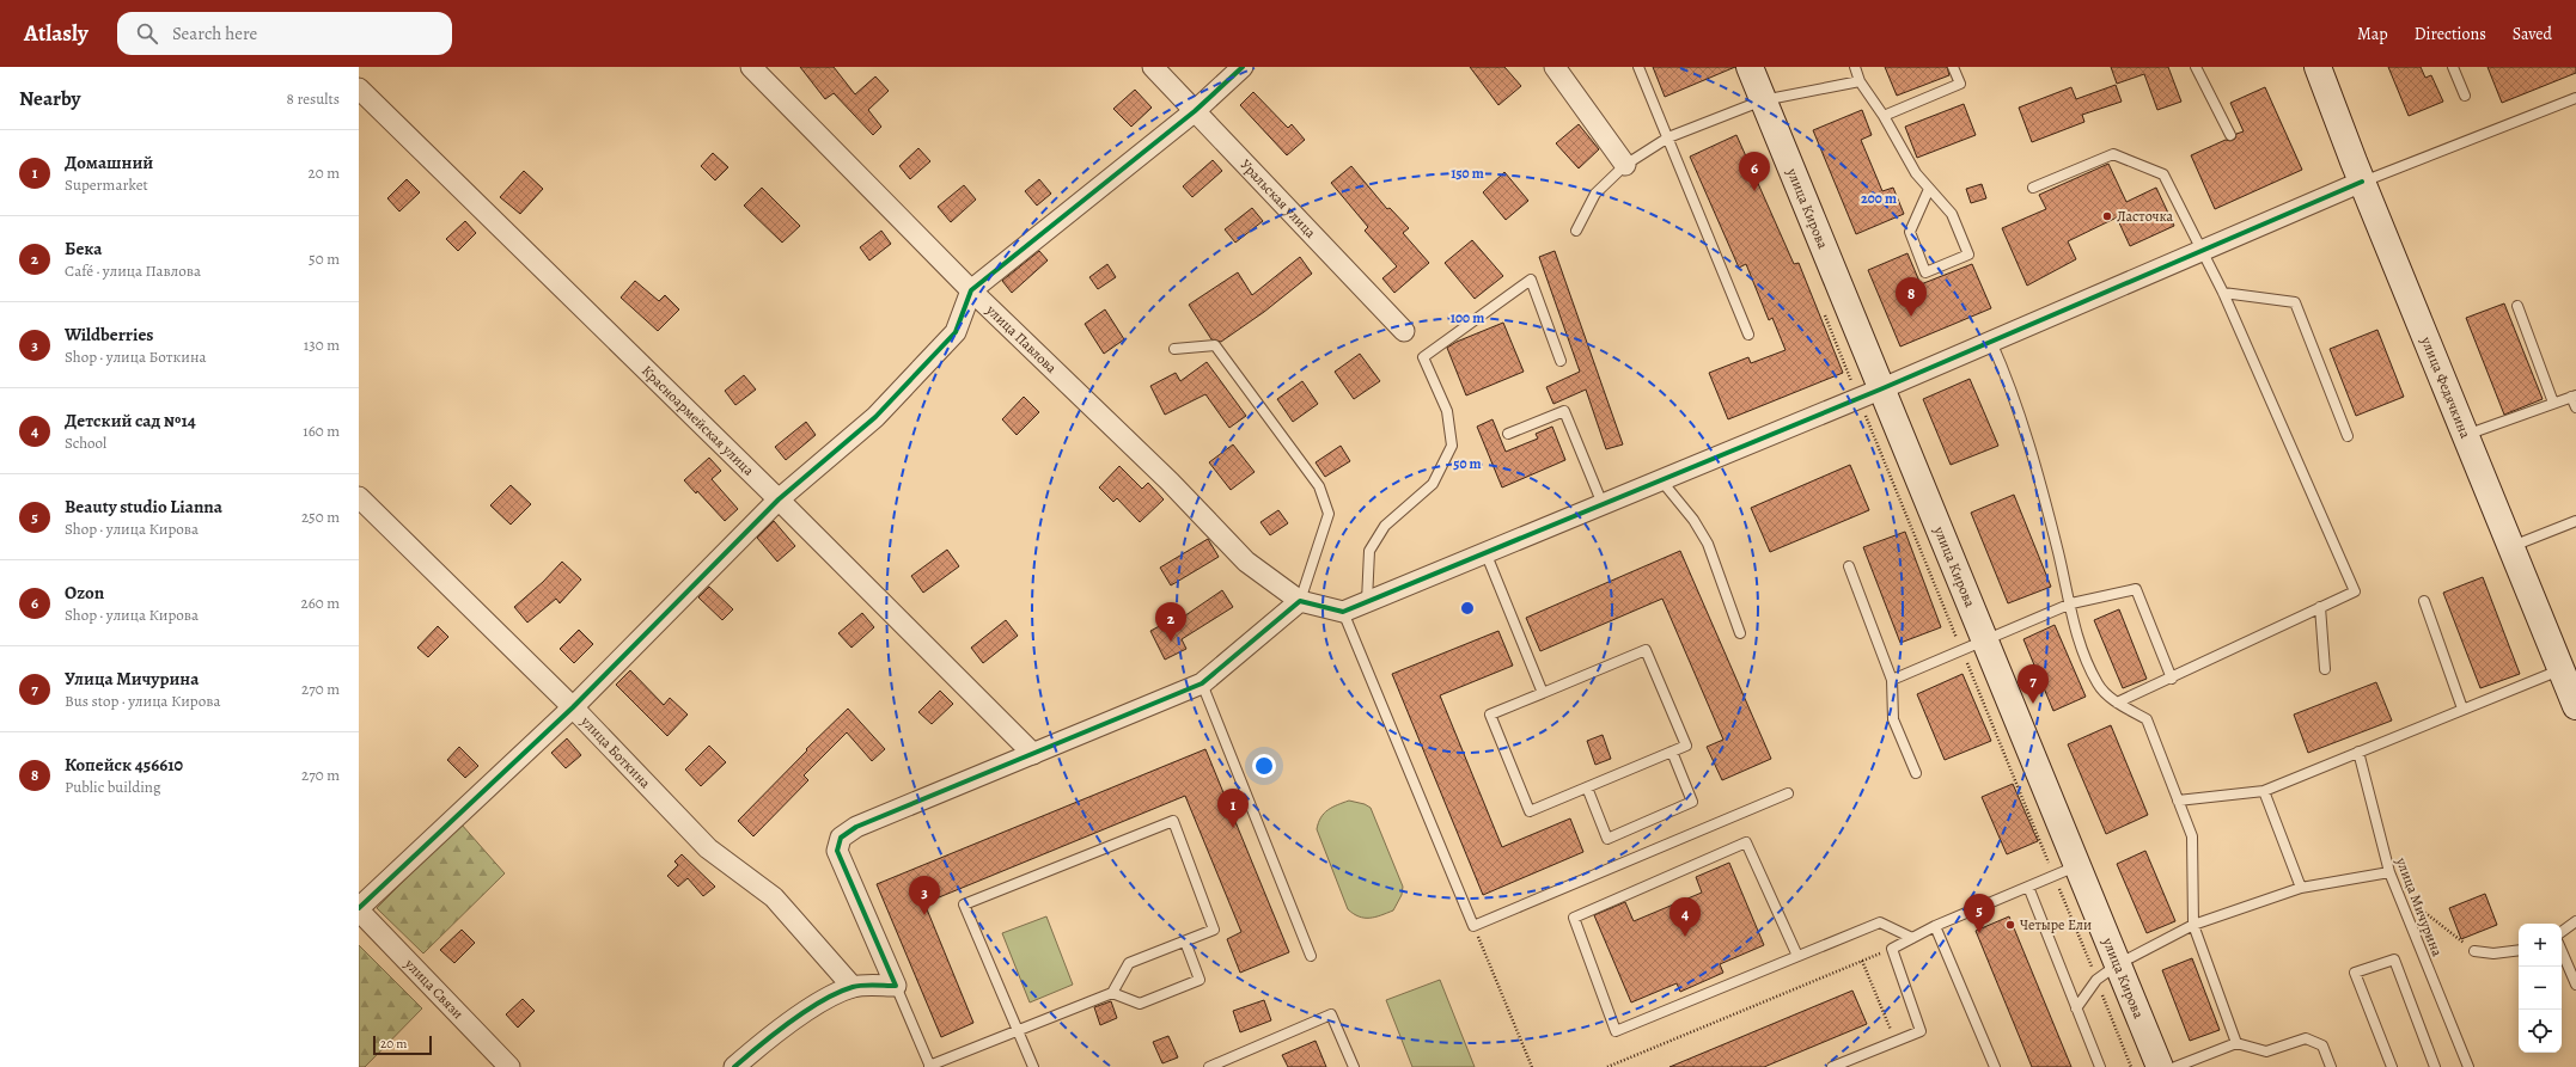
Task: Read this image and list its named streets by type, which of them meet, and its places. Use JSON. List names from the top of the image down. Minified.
{"streets":{"main road":["улица Кирова","улица Федячкина"],"street":["Уральская улица","улица Павлова","Красноармейская улица","улица Боткина","улица Связи"],"lane":["улица Мичурина"]},"places":["Ласточка","Четыре Ели"],"scale_bar":"20 m","page":{"header":"Atlasly","search":"Search here","nav":["Map","Directions","Saved"],"heading":["Nearby","8 results"],"list":[{"mark":"1","name":"Домашний","note":"Supermarket","value":"20 m"},{"mark":"2","name":"Бека","note":"Café · улица Павлова","value":"50 m"},{"mark":"3","name":"Wildberries","note":"Shop · улица Боткина","value":"130 m"},{"mark":"4","name":"Детский сад №14","note":"School","value":"160 m"},{"mark":"5","name":"Beauty studio Lianna","note":"Shop · улица Кирова","value":"250 m"},{"mark":"6","name":"Ozon","note":"Shop · улица Кирова","value":"260 m"},{"mark":"7","name":"Улица Мичурина","note":"Bus stop · улица Кирова","value":"270 m"},{"mark":"8","name":"Копейск 456610","note":"Public building","value":"270 m"}],"pins":["6","8","2","7","1","3","5","4"],"map_buttons":["+","−"],"scale":"20 m"},"rings":["150 m","200 m","100 m","50 m"]}
